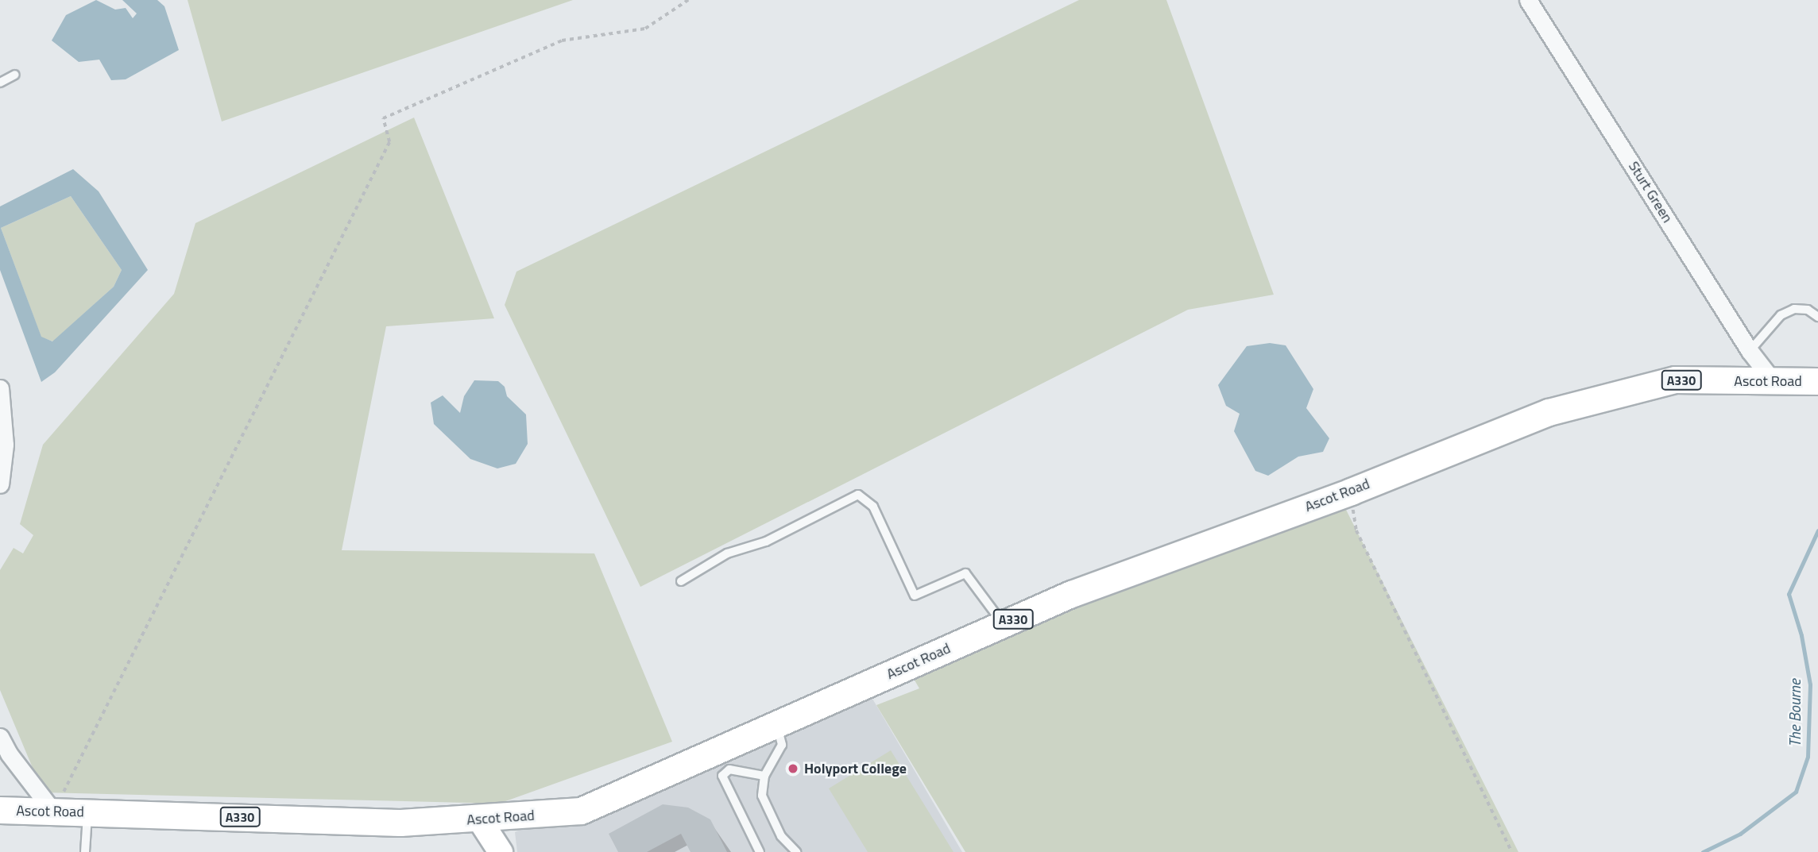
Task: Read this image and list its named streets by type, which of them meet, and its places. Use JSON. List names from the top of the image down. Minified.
{"streets":{"main road":["A330","Ascot Road"],"street":["Sturt Green"]},"crossings":[["Sturt Green","Ascot Road"]],"water":["The Bourne"],"places":["Holyport College"]}
